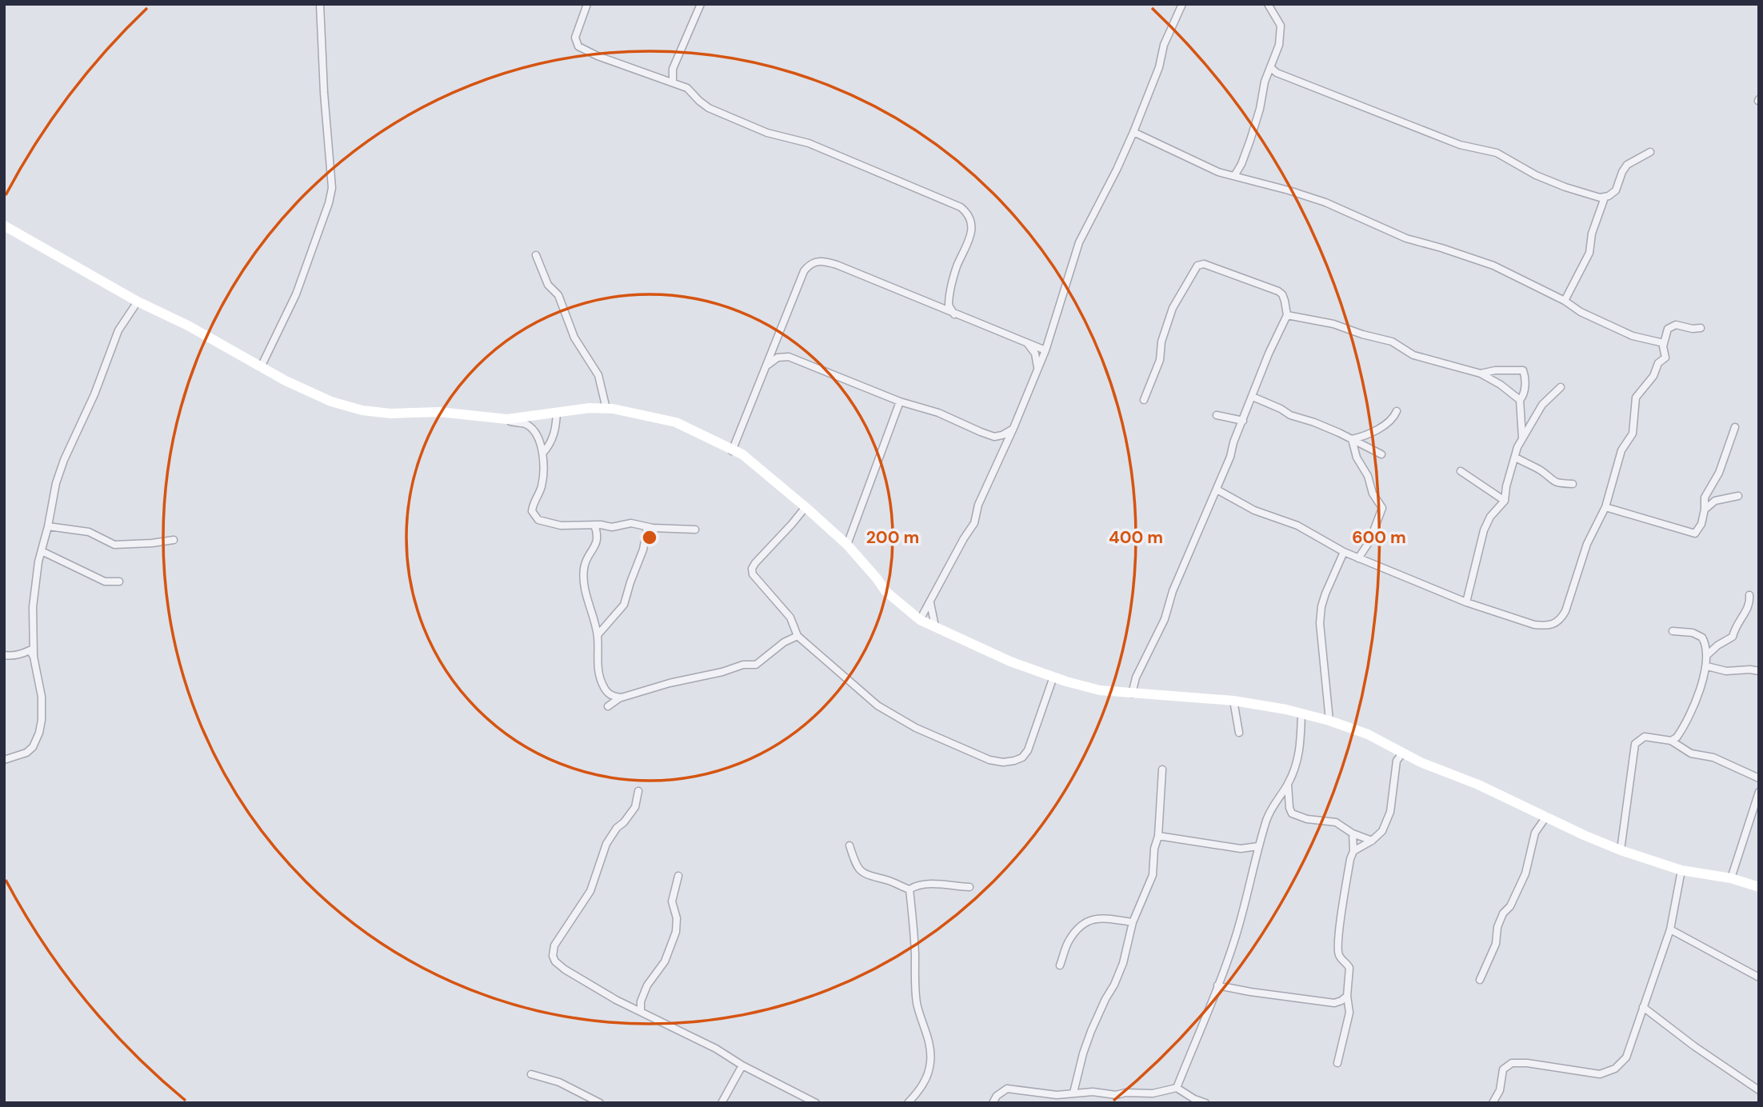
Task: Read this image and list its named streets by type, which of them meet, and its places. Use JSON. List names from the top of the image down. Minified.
{"rings":["200 m","400 m","600 m"]}
